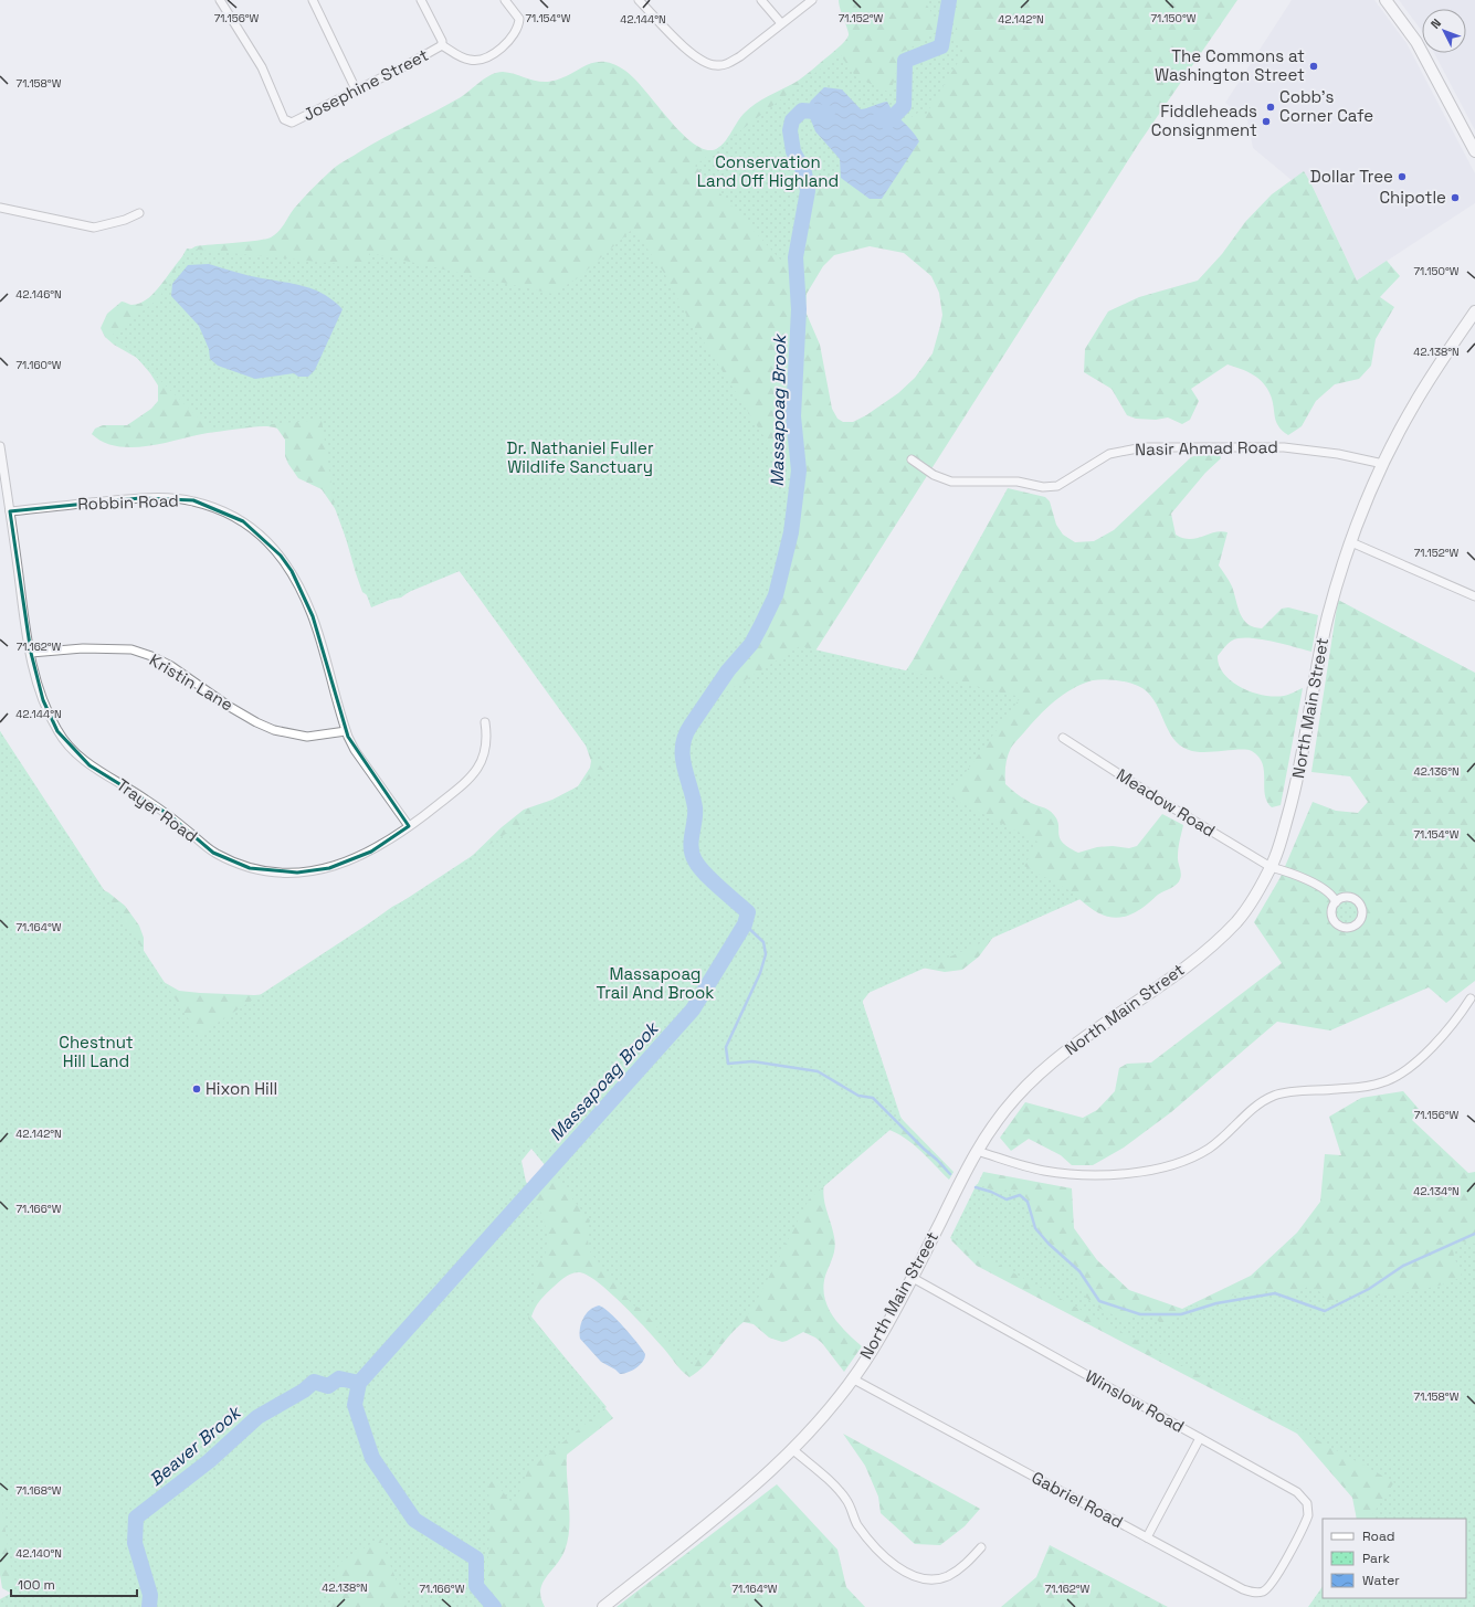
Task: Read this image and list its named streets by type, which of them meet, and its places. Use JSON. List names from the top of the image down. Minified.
{"streets":{"main road":["North Main Street"],"street":["Josephine Street","Nasir Ahmad Road","Robbin Road","Kristin Lane","Meadow Road","Trayer Road","Winslow Road","Gabriel Road"]},"crossings":[["Nasir Ahmad Road","North Main Street"],["Robbin Road","Kristin Lane"],["Robbin Road","Trayer Road"],["Kristin Lane","Trayer Road"],["North Main Street","Meadow Road"],["North Main Street","Winslow Road"],["North Main Street","Gabriel Road"],["Winslow Road","Gabriel Road"]],"water":["Massapoag Brook","Beaver Brook"],"parks":["Conservation Land Off Highland","Dr. Nathaniel Fuller Wildlife Sanctuary","Massapoag Trail And Brook","Chestnut Hill Land"],"places":["The Commons at Washington Street","Cobb's Corner Cafe","Fiddleheads Consignment","Dollar Tree","Chipotle","Hixon Hill"],"legend":["Road","Park","Water"],"scale_bar":"100 m","north":"top left","coordinates":["71.156°W","71.154°W","71.152°W","71.150°W","42.144°N","42.142°N","71.158°W","42.146°N","42.138°N","71.160°W","71.162°W","42.136°N","71.164°W","42.134°N","71.166°W","71.168°W","42.140°N"]}
